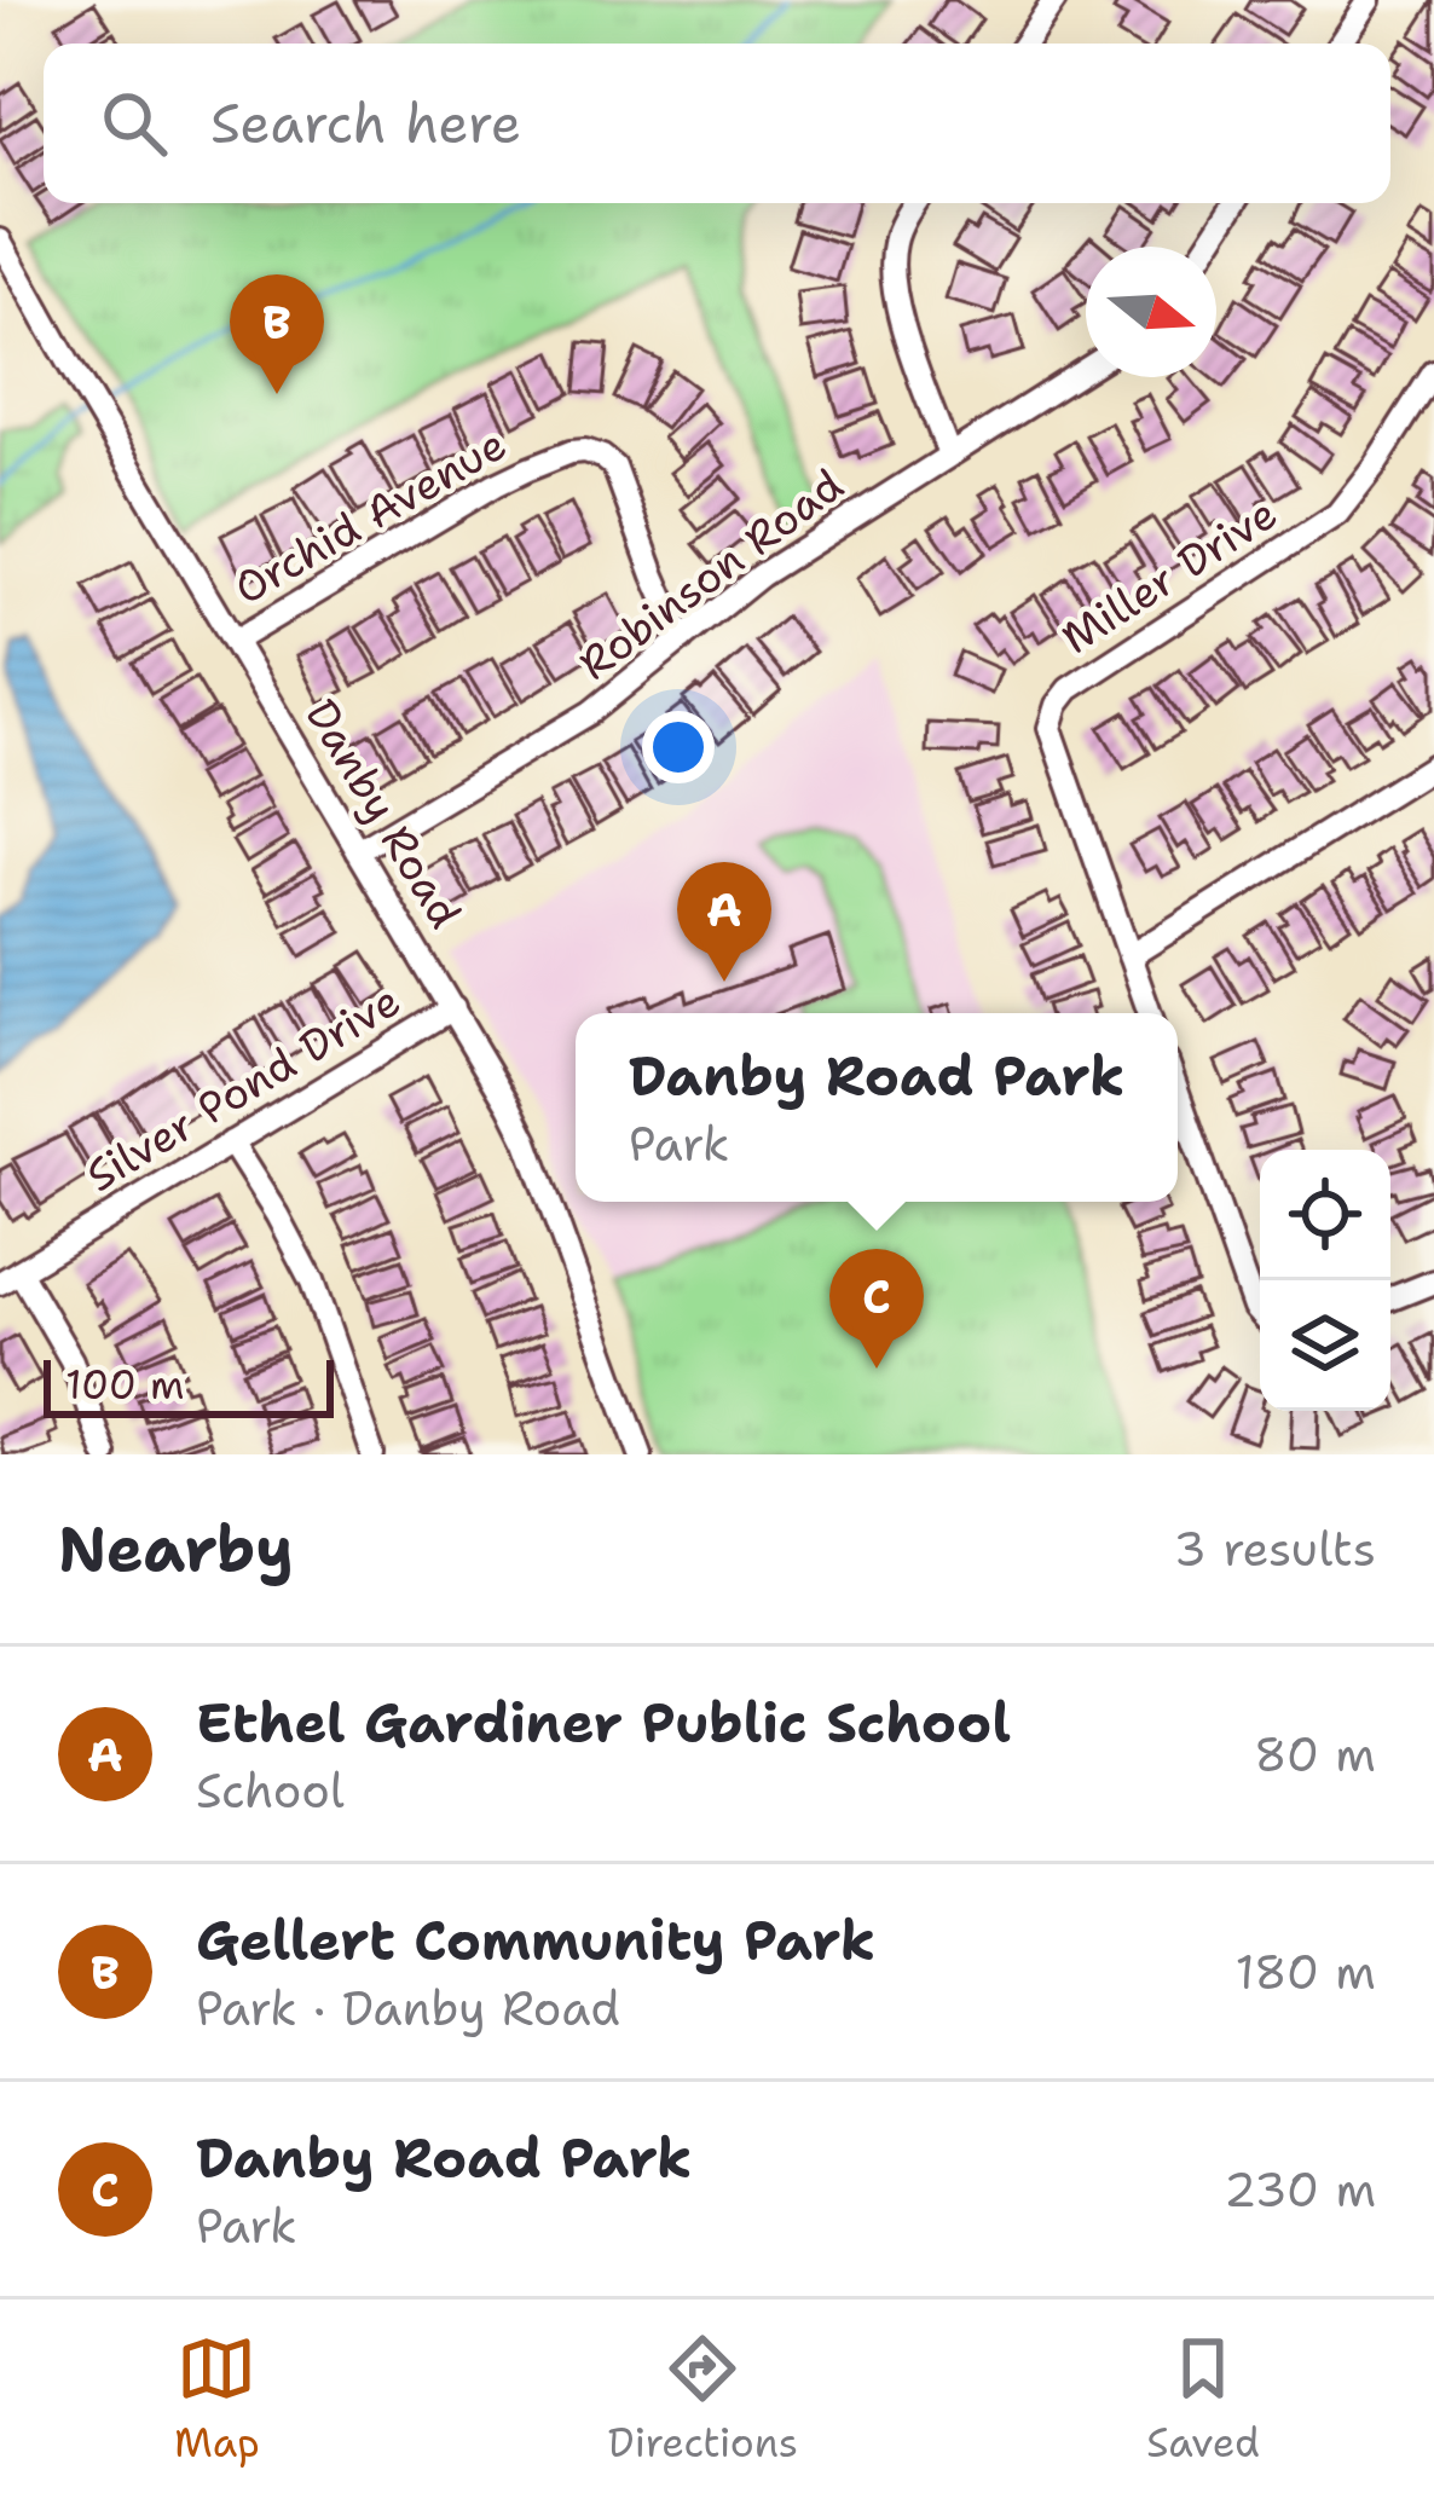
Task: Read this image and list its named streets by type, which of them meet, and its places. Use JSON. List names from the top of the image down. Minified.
{"streets":{"street":["Orchid Avenue","Robinson Road","Miller Drive","Danby Road","Silver Pond Drive"]},"crossings":[["Orchid Avenue","Robinson Road"],["Orchid Avenue","Danby Road"],["Robinson Road","Danby Road"],["Danby Road","Silver Pond Drive"]],"scale_bar":"100 m","north":"right","page":{"search":"Search here","pins":["B","A","C"],"popup":["Danby Road Park","Park"],"scale":"100 m","heading":["Nearby","3 results"],"list":[{"mark":"A","name":"Ethel Gardiner Public School","note":"School","value":"80 m"},{"mark":"B","name":"Gellert Community Park","note":"Park · Danby Road","value":"180 m"},{"mark":"C","name":"Danby Road Park","note":"Park","value":"230 m"}],"nav":["Map","Directions","Saved"]}}
